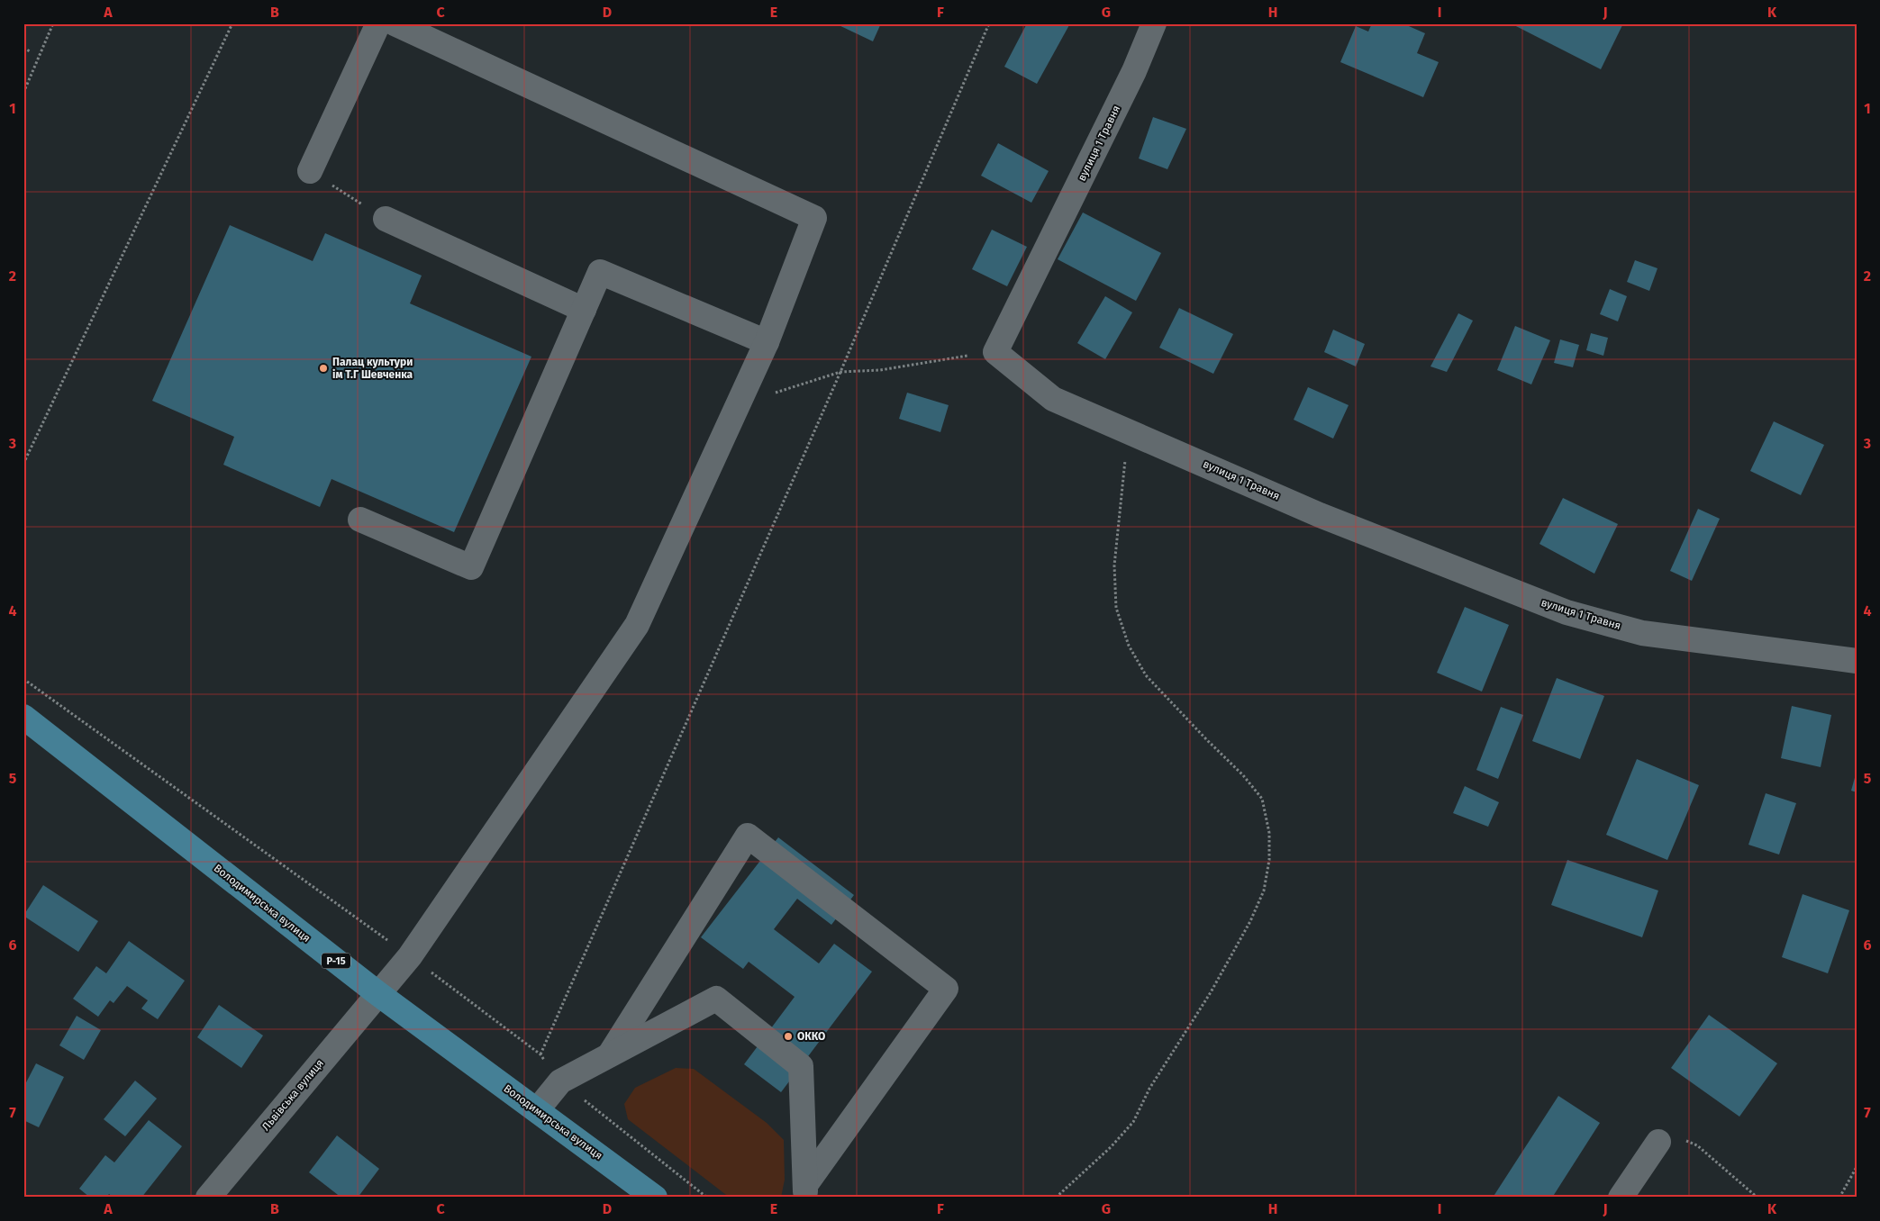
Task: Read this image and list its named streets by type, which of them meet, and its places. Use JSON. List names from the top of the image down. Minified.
{"streets":{"main road":["Володимирська вулиця","Р-15"],"street":["вулиця 1 Травня","Львівська вулиця"]},"crossings":[["Володимирська вулиця","Львівська вулиця"]],"places":["Палац культури ім Т.Г Шевченка","ОККО"],"grid":{"columns":["A","B","C","D","E","F","G","H","I","J","K"],"rows":["1","2","3","4","5","6","7"]}}
